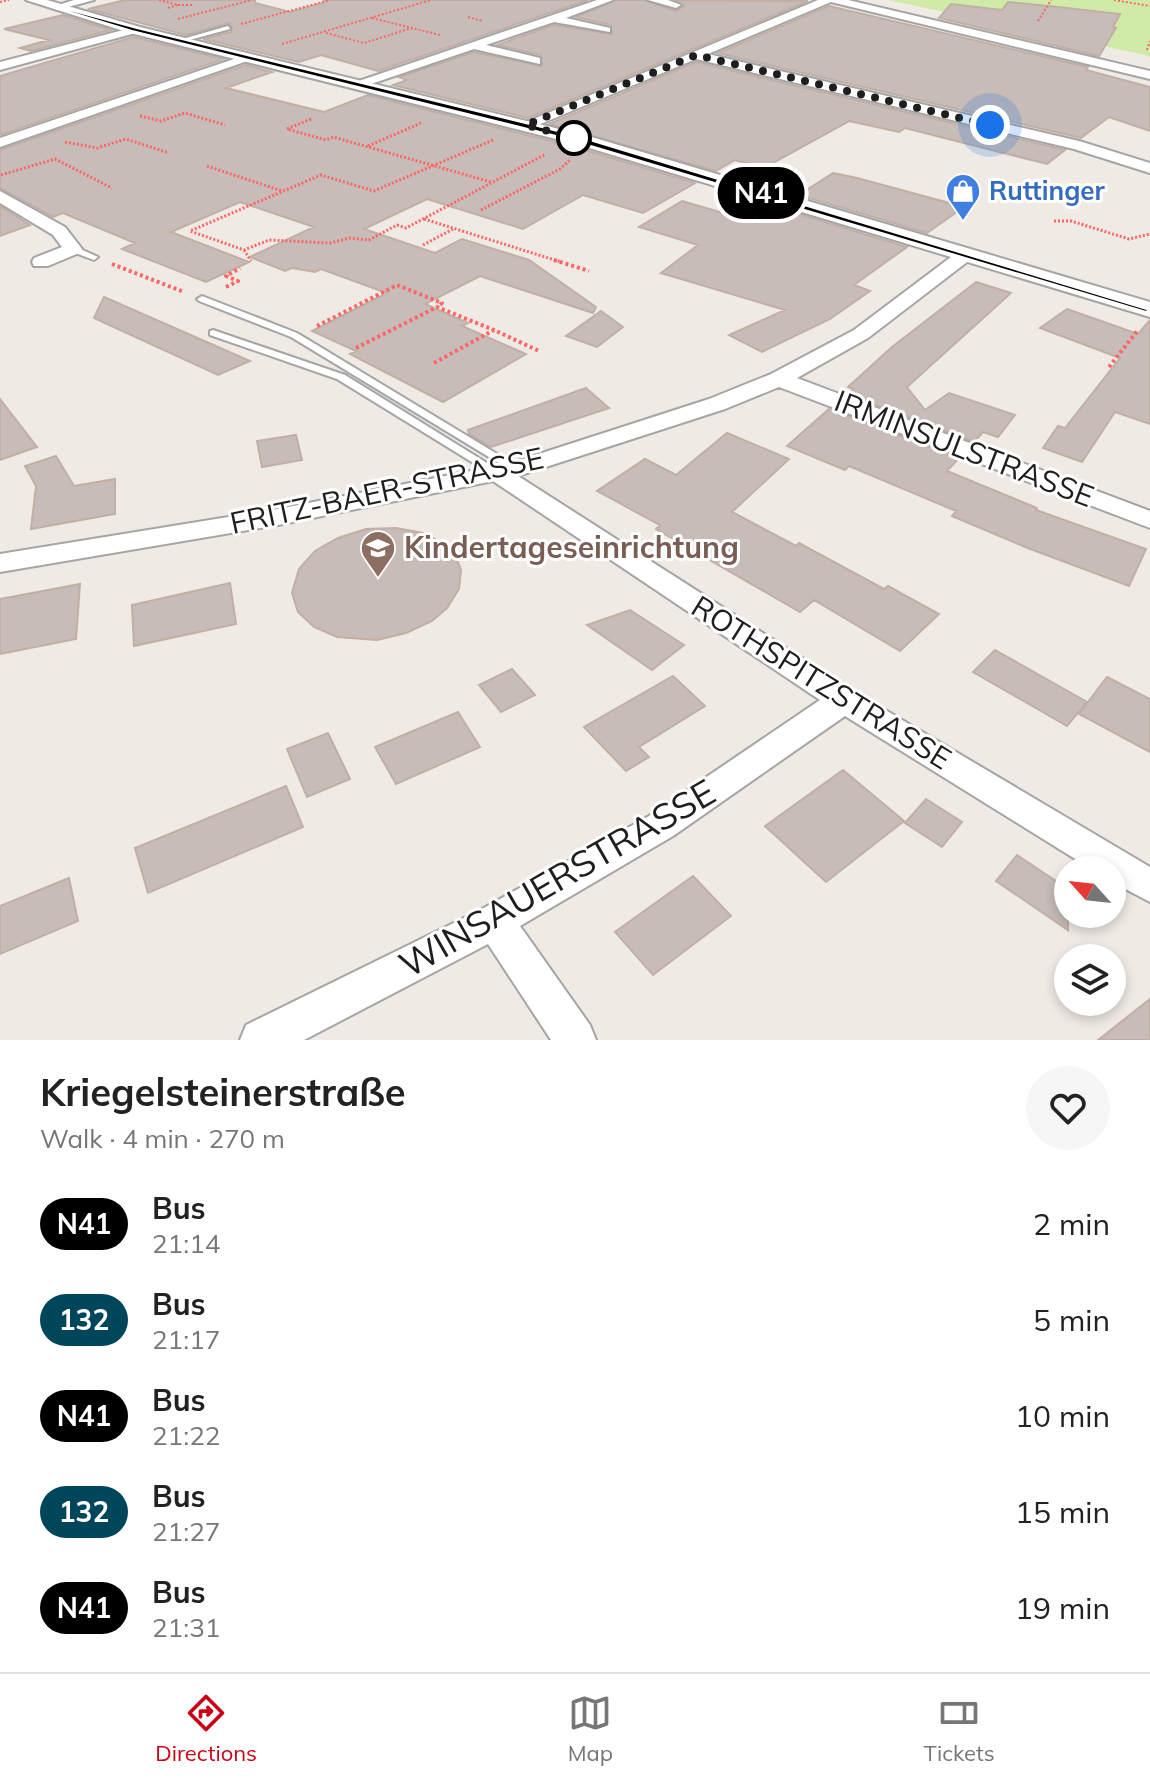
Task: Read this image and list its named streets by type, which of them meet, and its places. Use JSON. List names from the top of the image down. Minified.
{"streets":{"street":["IRMINSULSTRASSE","FRITZ-BAER-STRASSE","ROTHSPITZSTRASSE","WINSAUERSTRASSE"]},"crossings":[["IRMINSULSTRASSE","FRITZ-BAER-STRASSE"],["FRITZ-BAER-STRASSE","ROTHSPITZSTRASSE"],["ROTHSPITZSTRASSE","WINSAUERSTRASSE"]],"places":{"shop":["Ruttinger"],"school or university":["Kindertageseinrichtung"]},"lines":["bus line N41"],"north":"top left","page":{"on_map":"N41","heading":["Kriegelsteinerstraße","Walk · 4 min · 270 m"],"list":[{"mark":"N41","name":"Bus","note":"21:14","value":"2 min"},{"mark":"132","name":"Bus","note":"21:17","value":"5 min"},{"mark":"N41","name":"Bus","note":"21:22","value":"10 min"},{"mark":"132","name":"Bus","note":"21:27","value":"15 min"},{"mark":"N41","name":"Bus","note":"21:31","value":"19 min"}],"tabs":["Directions","Map","Tickets"]}}
